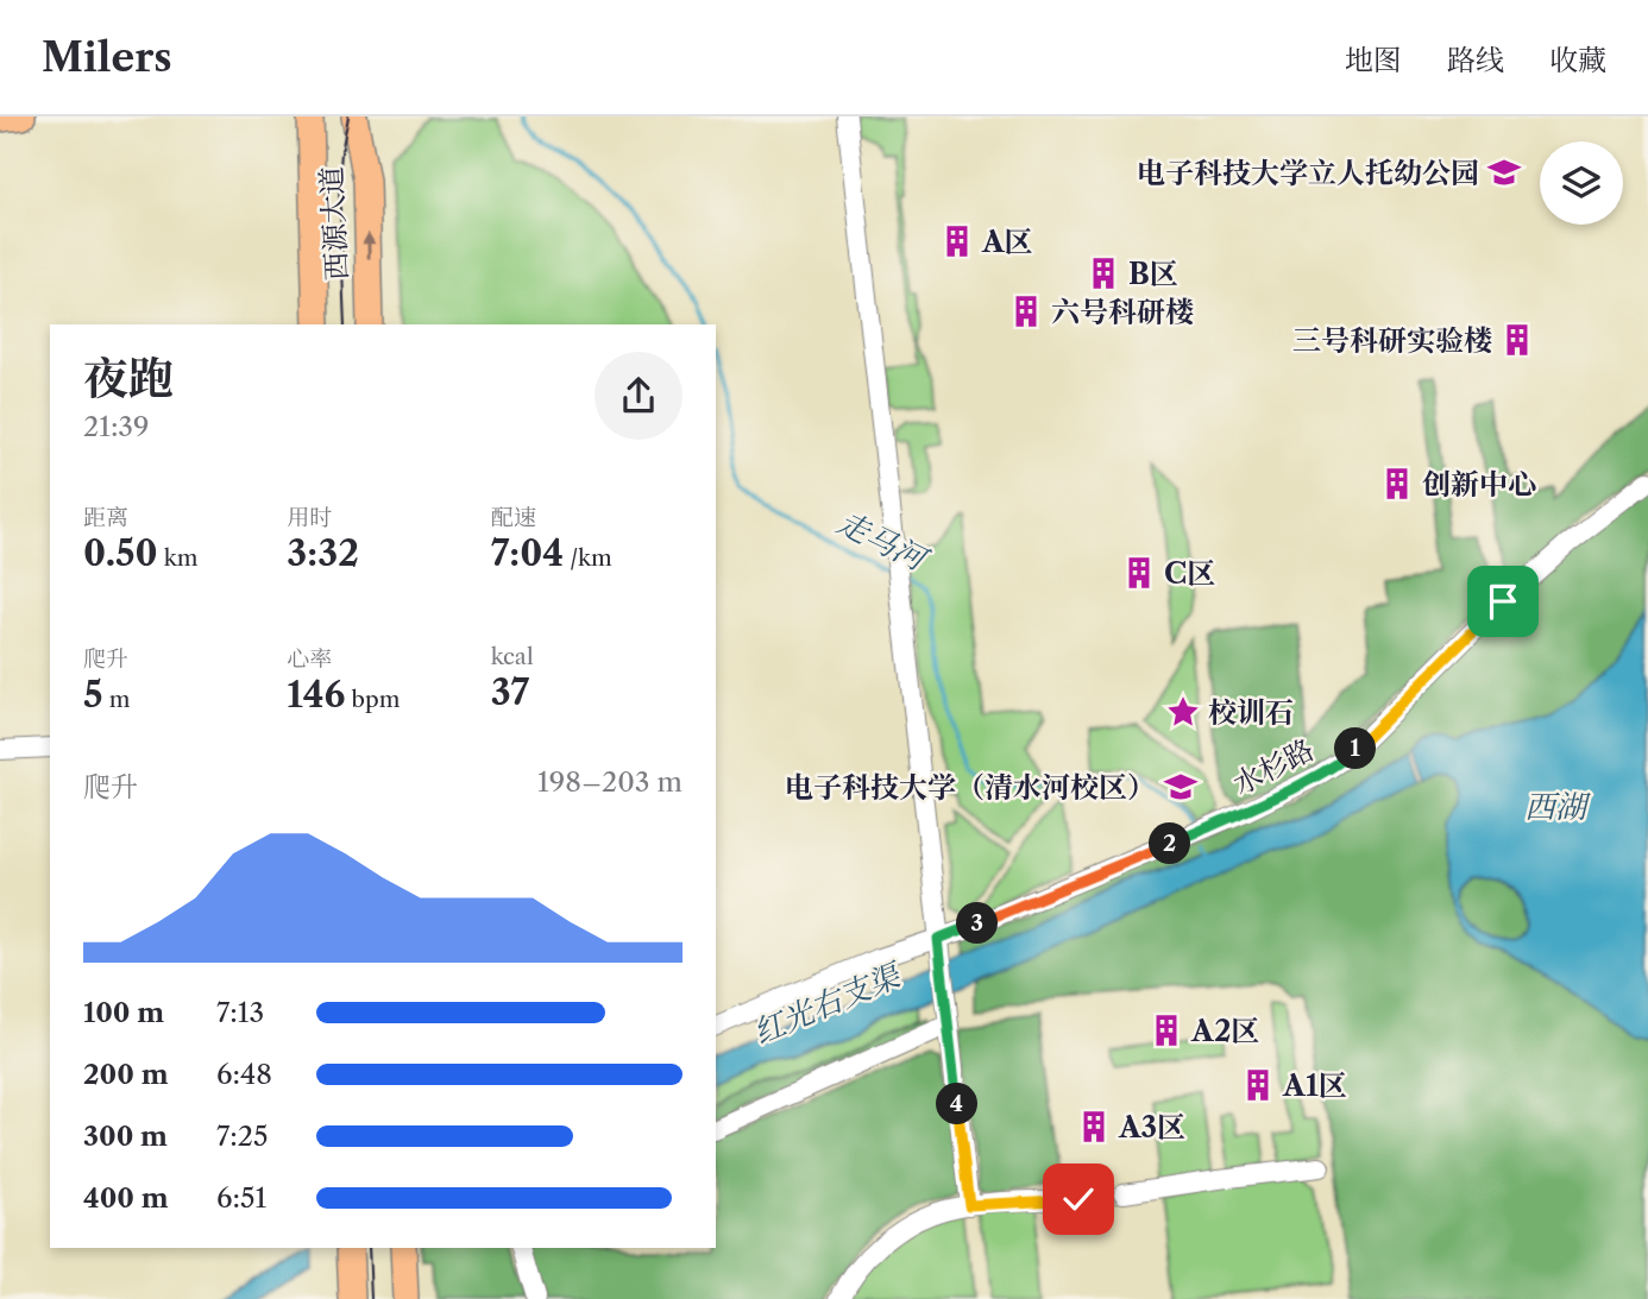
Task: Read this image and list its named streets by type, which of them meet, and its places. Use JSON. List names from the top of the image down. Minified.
{"streets":{"main road":["西源大道"],"street":["水杉路"]},"water":["走马河","西湖","红光右支渠"],"places":{"school or university":["电子科技大学立人托幼公园","电子科技大学（清水河校区）"],"building":["A区","B区","六号科研楼","三号科研实验楼","创新中心","C区","A2区","A1区","A3区"],"place":["校训石"]},"page":{"header":"Milers","nav":["地图","路线","收藏"],"heading":["夜跑","21:39"],"stats":[["距离","0.50 km"],["用时","3:32"],["配速","7:04 /km"],["爬升","5 m"],["心率","146 bpm"],["kcal","37"]],"pins":["1","2","3","4"],"chart":["爬升","198–203 m"],"list":[{"name":"100 m","note":"7:13"},{"name":"200 m","note":"6:48"},{"name":"300 m","note":"7:25"},{"name":"400 m","note":"6:51"}]}}
